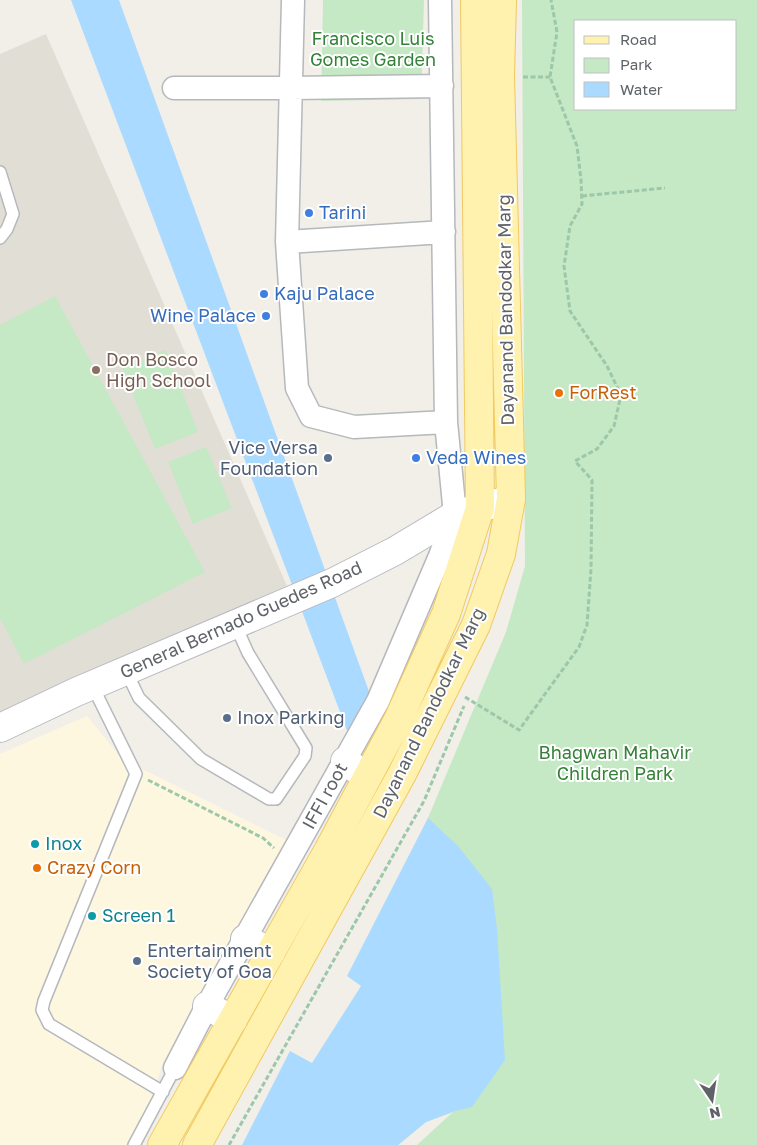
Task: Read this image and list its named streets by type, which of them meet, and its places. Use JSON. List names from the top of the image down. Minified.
{"streets":{"main road":["Dayanand Bandodkar Marg"],"street":["General Bernado Guedes Road","IFFI root"]},"crossings":[["Dayanand Bandodkar Marg","General Bernado Guedes Road"],["Dayanand Bandodkar Marg","IFFI root"],["General Bernado Guedes Road","IFFI root"]],"parks":["Francisco Luis Gomes Garden","Bhagwan Mahavir Children Park"],"places":["Tarini","Kaju Palace","Wine Palace","Don Bosco High School","ForRest","Vice Versa Foundation","Veda Wines","Inox Parking","Inox","Crazy Corn","Screen 1","Entertainment Society of Goa"],"legend":["Road","Park","Water"],"north":"bottom"}
